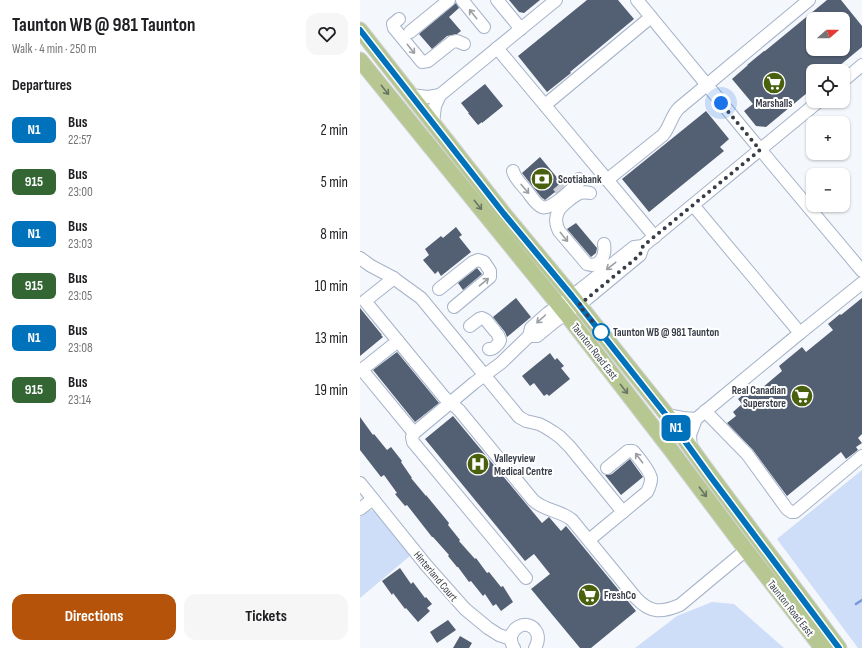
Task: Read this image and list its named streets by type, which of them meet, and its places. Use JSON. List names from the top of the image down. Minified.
{"streets":{"main road":["Taunton Road East"],"street":["Hinterland Court"]},"places":{"supermarket":["Marshalls","Real Canadian Superstore","FreshCo"],"bank":["Scotiabank"],"other":["Taunton WB @ 981 Taunton"],"hospital":["Valleyview Medical Centre"]},"lines":["bus line N1"],"north":"right","page":{"heading":[["Taunton WB @ 981 Taunton","Walk · 4 min · 250 m"],"Departures"],"on_map":"N1","map_buttons":["+","−"],"list":[{"mark":"N1","name":"Bus","note":"22:57","value":"2 min"},{"mark":"915","name":"Bus","note":"23:00","value":"5 min"},{"mark":"N1","name":"Bus","note":"23:03","value":"8 min"},{"mark":"915","name":"Bus","note":"23:05","value":"10 min"},{"mark":"N1","name":"Bus","note":"23:08","value":"13 min"},{"mark":"915","name":"Bus","note":"23:14","value":"19 min"}],"buttons":["Directions","Tickets"]}}
